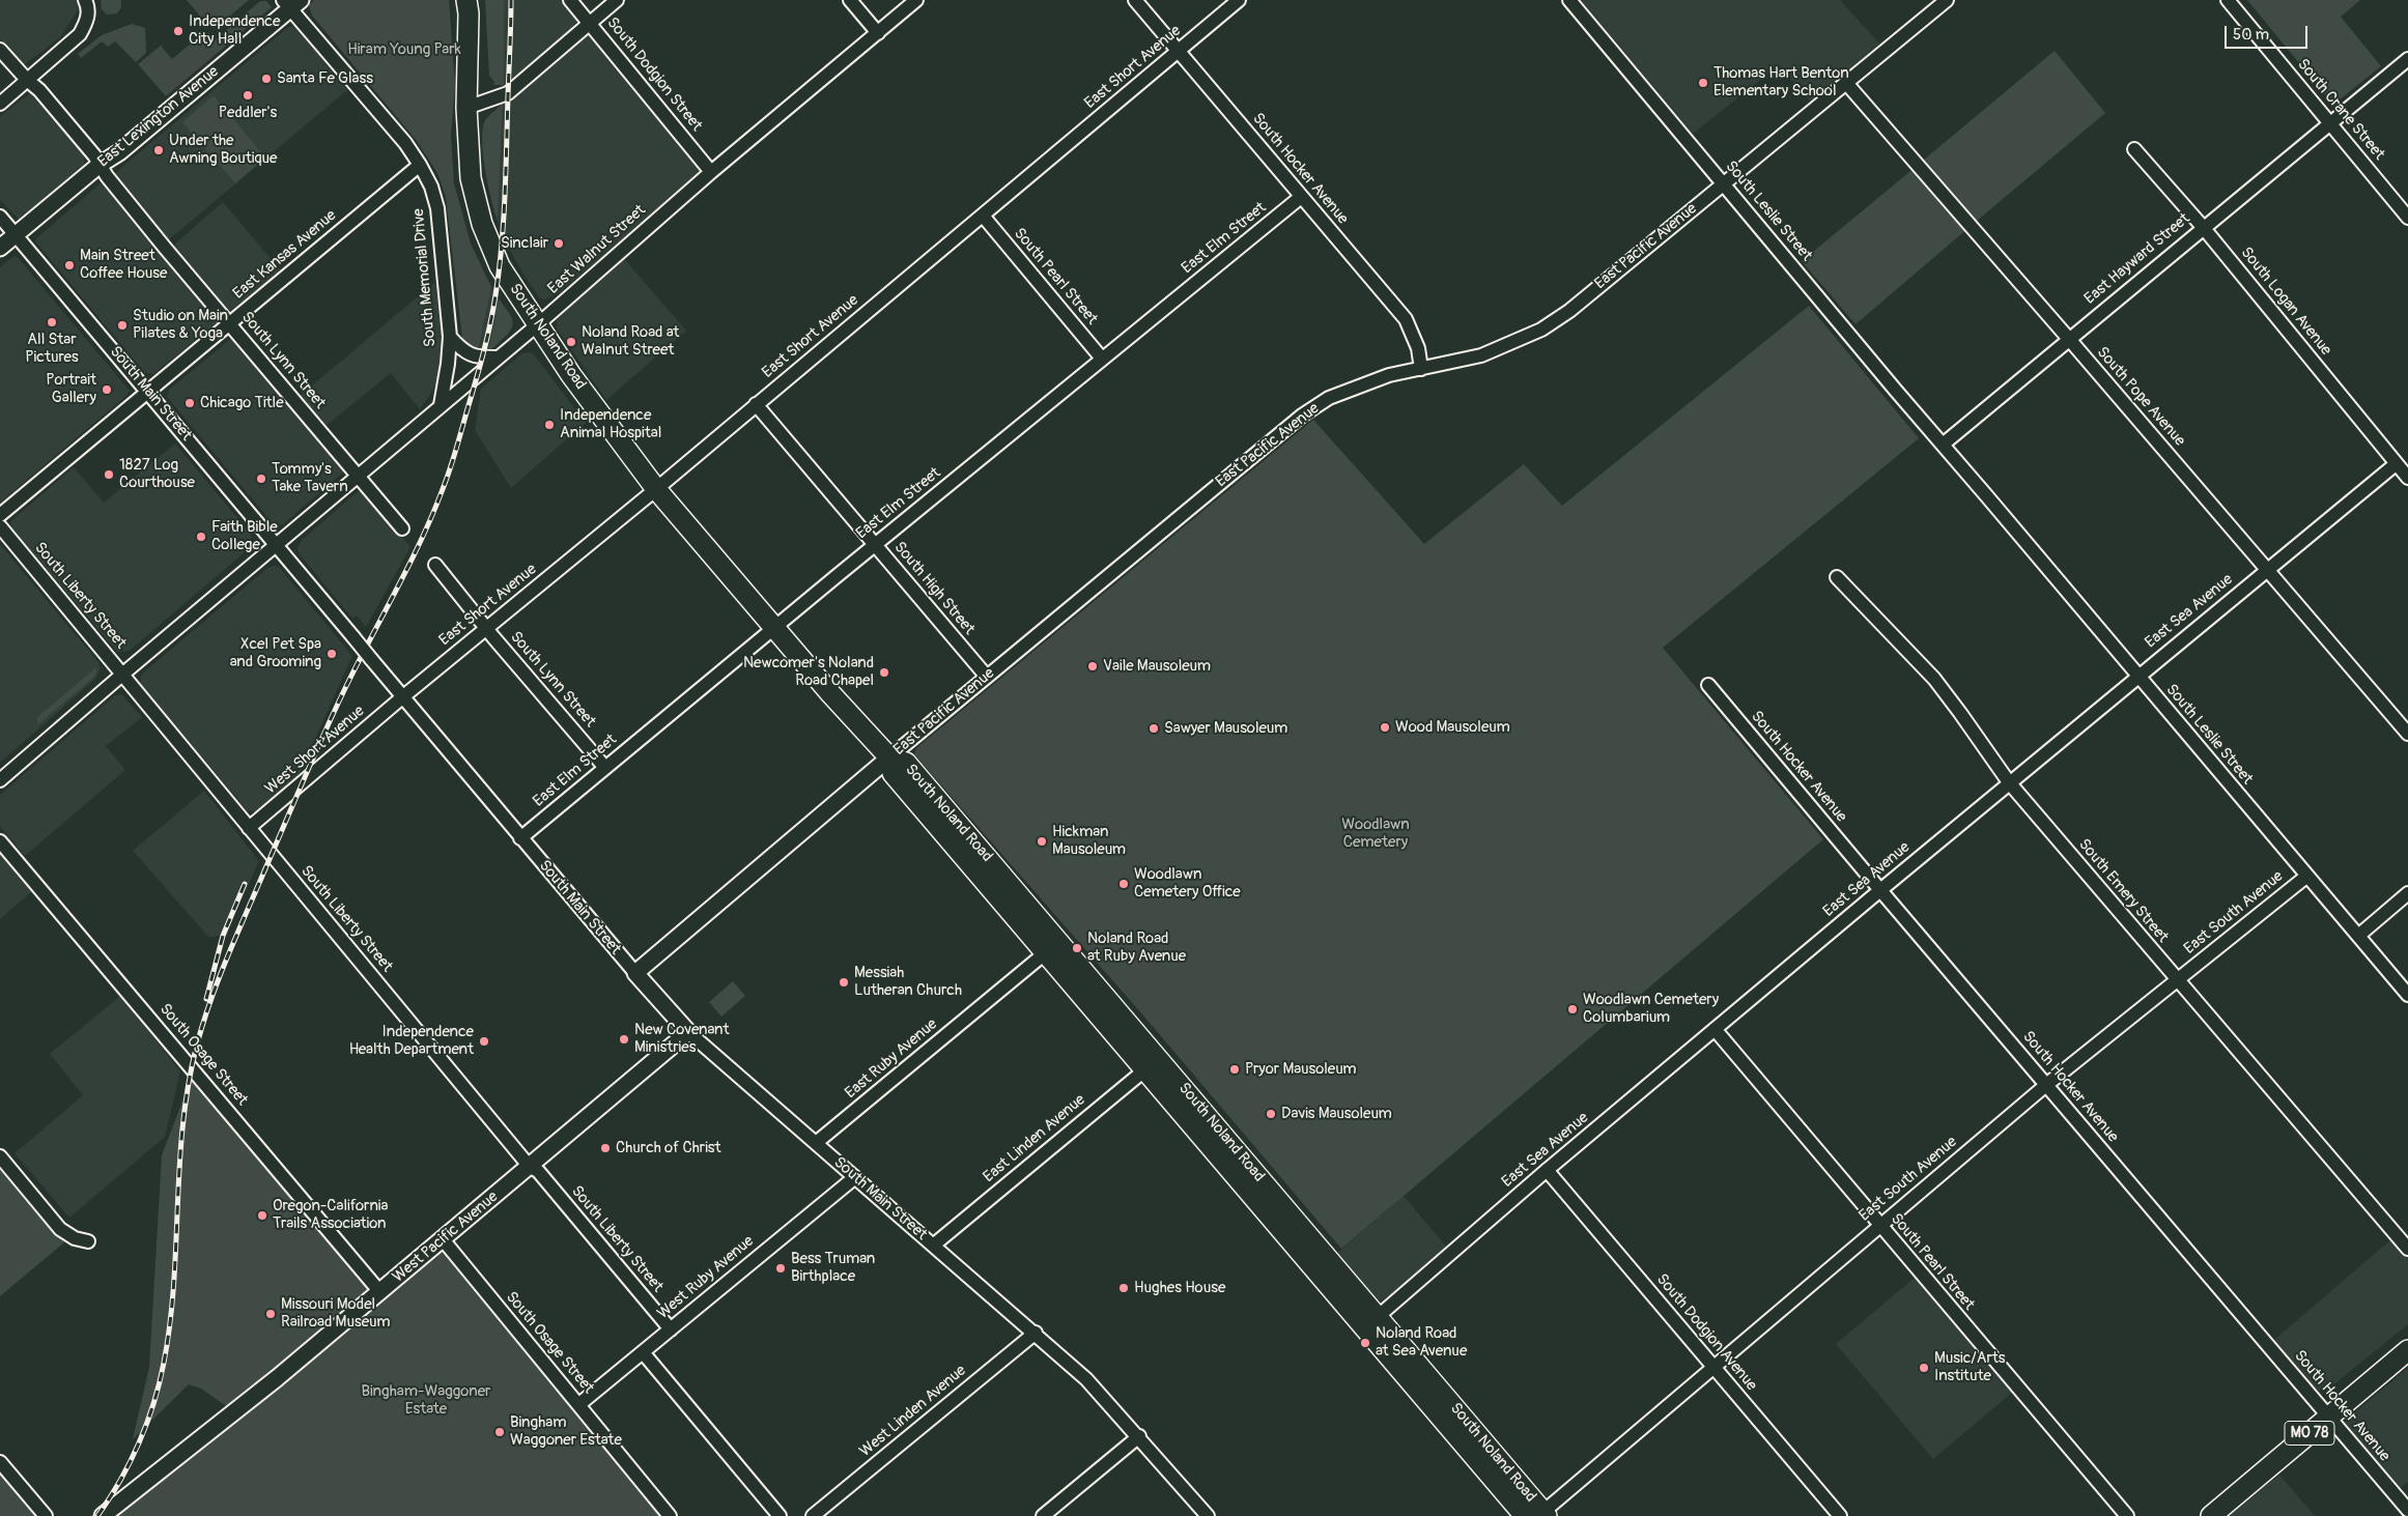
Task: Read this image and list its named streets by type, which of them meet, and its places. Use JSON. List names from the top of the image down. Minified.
{"streets":{"main road":["South Noland Road","MO 78"],"street":["East Short Avenue","South Dodgion Street","South Crane Street","East Lexington Avenue","South Hocker Avenue","South Leslie Street","East Elm Street","East Pacific Avenue","East Walnut Street","East Kansas Avenue","East Hayward Street","South Pearl Street","South Memorial Drive","South Logan Avenue","South Lynn Street","South Main Street","South Pope Avenue","South High Street","South Liberty Street","East Sea Avenue","West Short Avenue","South Emery Street","East South Avenue","South Osage Street","East Ruby Avenue","East Linden Avenue","West Pacific Avenue","West Ruby Avenue","South Dodgion Avenue","West Linden Avenue"]},"crossings":[["East Short Avenue","South Hocker Avenue"],["East Short Avenue","South Pearl Street"],["East Short Avenue","South Noland Road"],["East Short Avenue","South Lynn Street"],["East Short Avenue","South Main Street"],["East Short Avenue","South High Street"],["East Short Avenue","West Short Avenue"],["South Dodgion Street","East Walnut Street"],["South Crane Street","East Hayward Street"],["East Lexington Avenue","South Memorial Drive"],["East Lexington Avenue","South Lynn Street"],["East Lexington Avenue","South Main Street"],["South Hocker Avenue","East Elm Street"],["South Hocker Avenue","East Pacific Avenue"],["South Hocker Avenue","East Sea Avenue"],["South Hocker Avenue","East South Avenue"],["South Hocker Avenue","MO 78"],["South Leslie Street","East Pacific Avenue"],["South Leslie Street","East Hayward Street"],["South Leslie Street","East Sea Avenue"],["South Leslie Street","East South Avenue"],["East Elm Street","South Pearl Street"],["East Elm Street","South Noland Road"],["East Elm Street","South Lynn Street"],["East Elm Street","South Main Street"],["East Elm Street","South High Street"],["East Pacific Avenue","South Noland Road"],["East Pacific Avenue","South Main Street"],["East Pacific Avenue","South Pope Avenue"],["East Pacific Avenue","South High Street"],["East Walnut Street","South Memorial Drive"],["East Walnut Street","South Noland Road"],["East Walnut Street","South Lynn Street"],["East Walnut Street","South Main Street"],["East Walnut Street","South Liberty Street"],["East Kansas Avenue","South Memorial Drive"],["East Kansas Avenue","South Lynn Street"],["East Kansas Avenue","South Main Street"],["East Hayward Street","South Logan Avenue"],["East Hayward Street","South Pope Avenue"],["South Pearl Street","East Sea Avenue"],["South Pearl Street","East South Avenue"],["South Logan Avenue","East Sea Avenue"],["South Noland Road","East Sea Avenue"],["South Noland Road","East South Avenue"],["South Noland Road","East Ruby Avenue"],["South Noland Road","East Linden Avenue"],["South Main Street","West Short Avenue"],["South Main Street","East Ruby Avenue"],["South Main Street","East Linden Avenue"],["South Main Street","West Pacific Avenue"],["South Main Street","West Ruby Avenue"],["South Main Street","West Linden Avenue"],["South Pope Avenue","East Sea Avenue"],["South Liberty Street","West Short Avenue"],["South Liberty Street","West Pacific Avenue"],["South Liberty Street","West Ruby Avenue"],["East Sea Avenue","South Emery Street"],["East Sea Avenue","South Dodgion Avenue"],["South Emery Street","East South Avenue"],["East South Avenue","South Dodgion Avenue"],["South Osage Street","West Pacific Avenue"],["South Osage Street","West Ruby Avenue"]],"parks":["Hiram Young Park","Woodlawn Cemetery","Bingham-Waggoner Estate"],"places":["Independence City Hall","Santa Fe Glass","Thomas Hart Benton Elementary School","Peddler's","Under the Awning Boutique","Sinclair","Main Street Coffee House","All Star Pictures","Studio on Main Pilates & Yoga","Noland Road at Walnut Street","Portrait Gallery","Chicago Title","Independence Animal Hospital","1827 Log Courthouse","Tommy's Take Tavern","Faith Bible College","Xcel Pet Spa and Grooming","Vaile Mausoleum","Newcomer's Noland Road Chapel","Wood Mausoleum","Sawyer Mausoleum","Hickman Mausoleum","Woodlawn Cemetery Office","Noland Road at Ruby Avenue","Messiah Lutheran Church","Woodlawn Cemetery Columbarium","New Covenant Ministries","Independence Health Department","Pryor Mausoleum","Davis Mausoleum","Church of Christ","Oregon-California Trails Association","Bess Truman Birthplace","Hughes House","Missouri Model Railroad Museum","Noland Road at Sea Avenue","Music/Arts Institute","Bingham Waggoner Estate"],"scale_bar":"50 m"}
